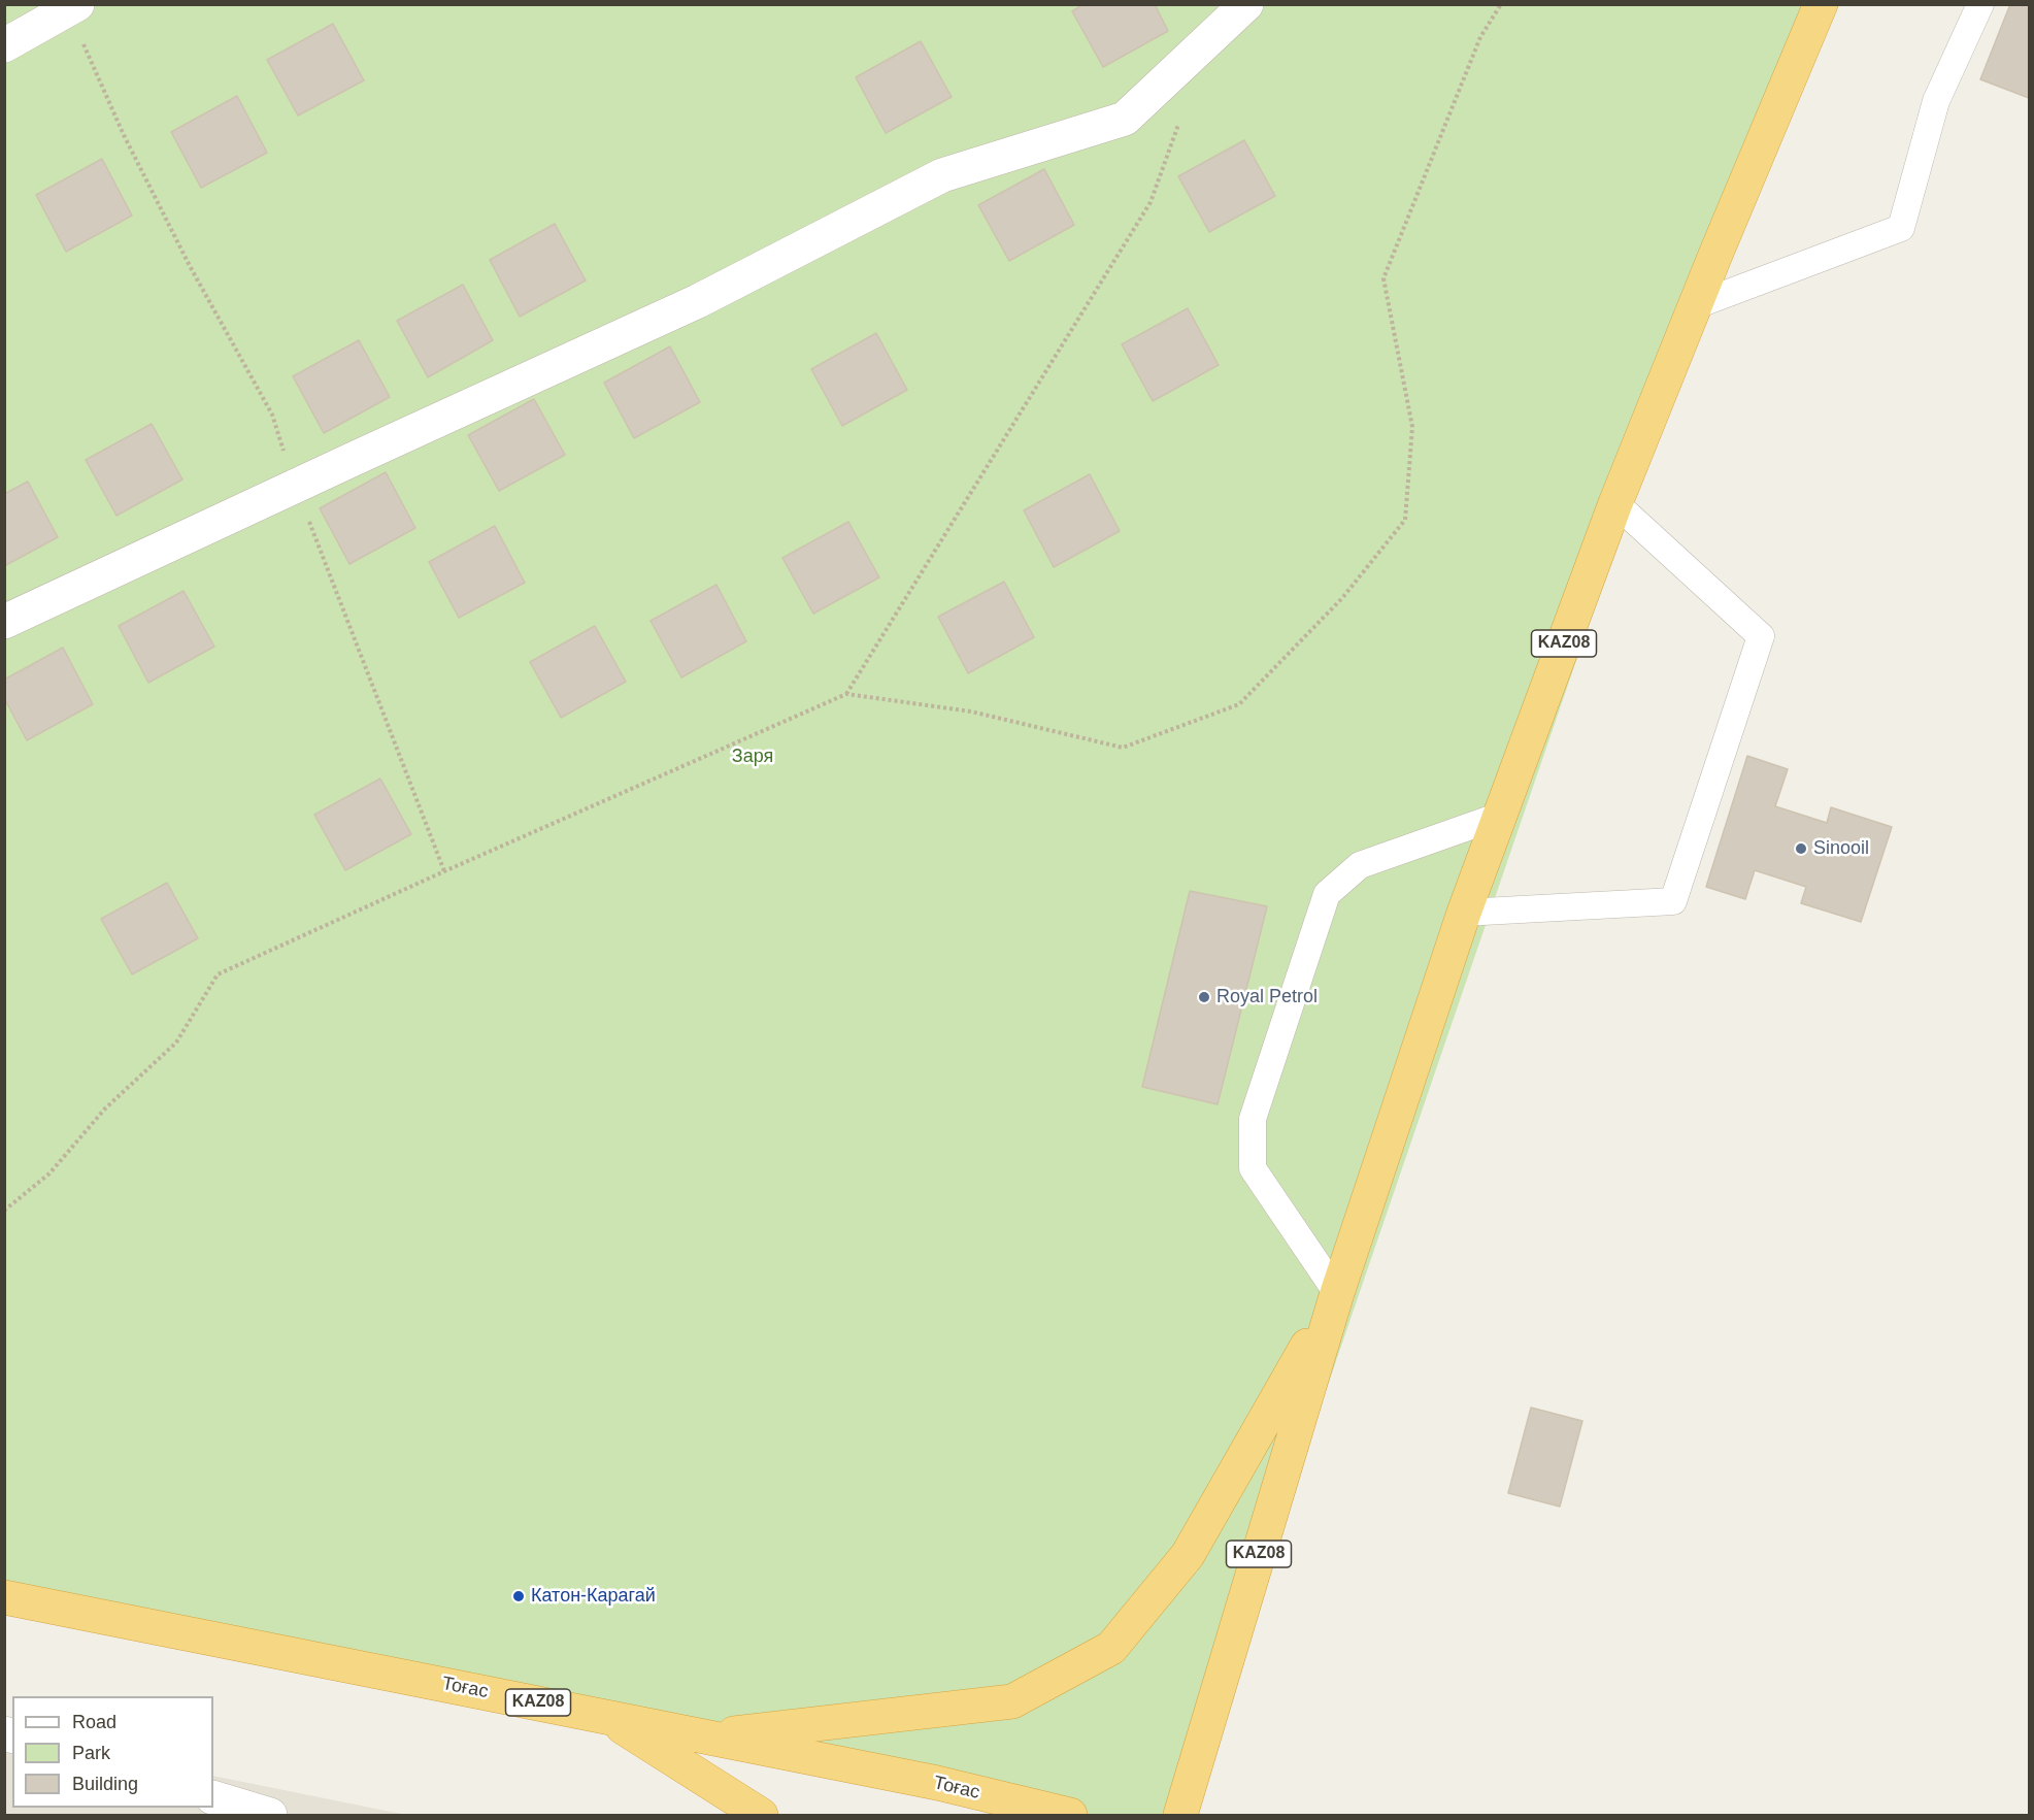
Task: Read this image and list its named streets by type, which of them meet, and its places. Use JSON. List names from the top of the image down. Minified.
{"streets":{"highway":["KAZ08","Тоғас"]},"parks":["Заря"],"places":["Sinooil","Royal Petrol","Катон-Карагай"],"legend":["Road","Park","Building"]}
